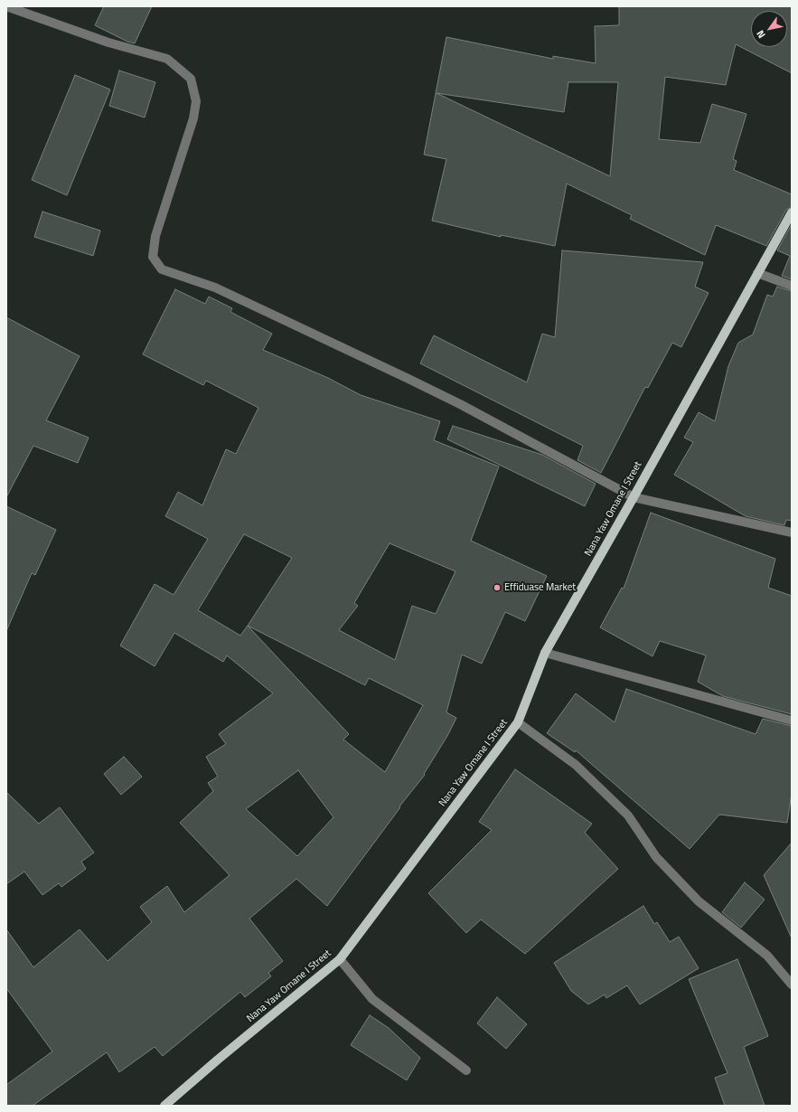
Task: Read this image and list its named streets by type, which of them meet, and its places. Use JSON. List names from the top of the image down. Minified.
{"streets":{"main road":["Nana Yaw Omane I Street"]},"places":["Effiduase Market"],"north":"bottom left"}
